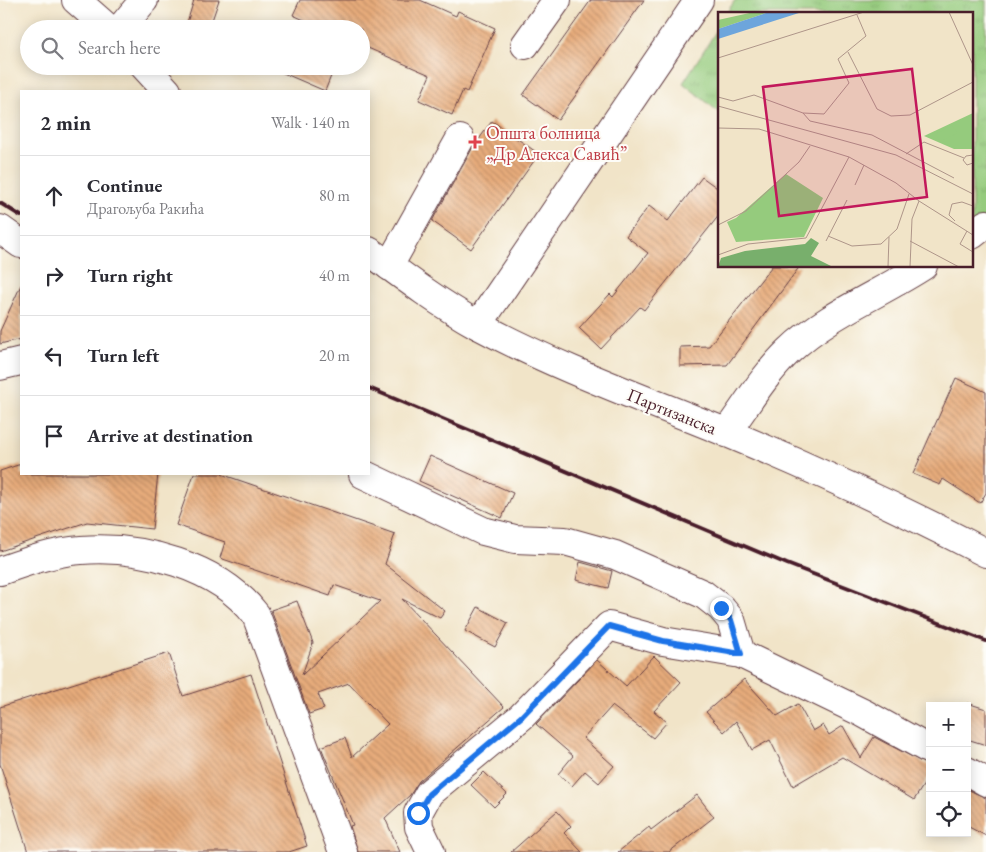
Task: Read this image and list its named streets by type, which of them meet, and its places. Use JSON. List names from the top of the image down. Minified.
{"streets":{"street":["Партизанска"]},"places":{"health":["Општа болница „Др Алекса Савић”"]},"page":{"search":"Search here","heading":["2 min","Walk · 140 m"],"list":[["Continue","Драгољуба Ракића","80 m"],["Turn right","40 m"],["Turn left","20 m"],"Arrive at destination"],"map_buttons":["+","−"]}}
